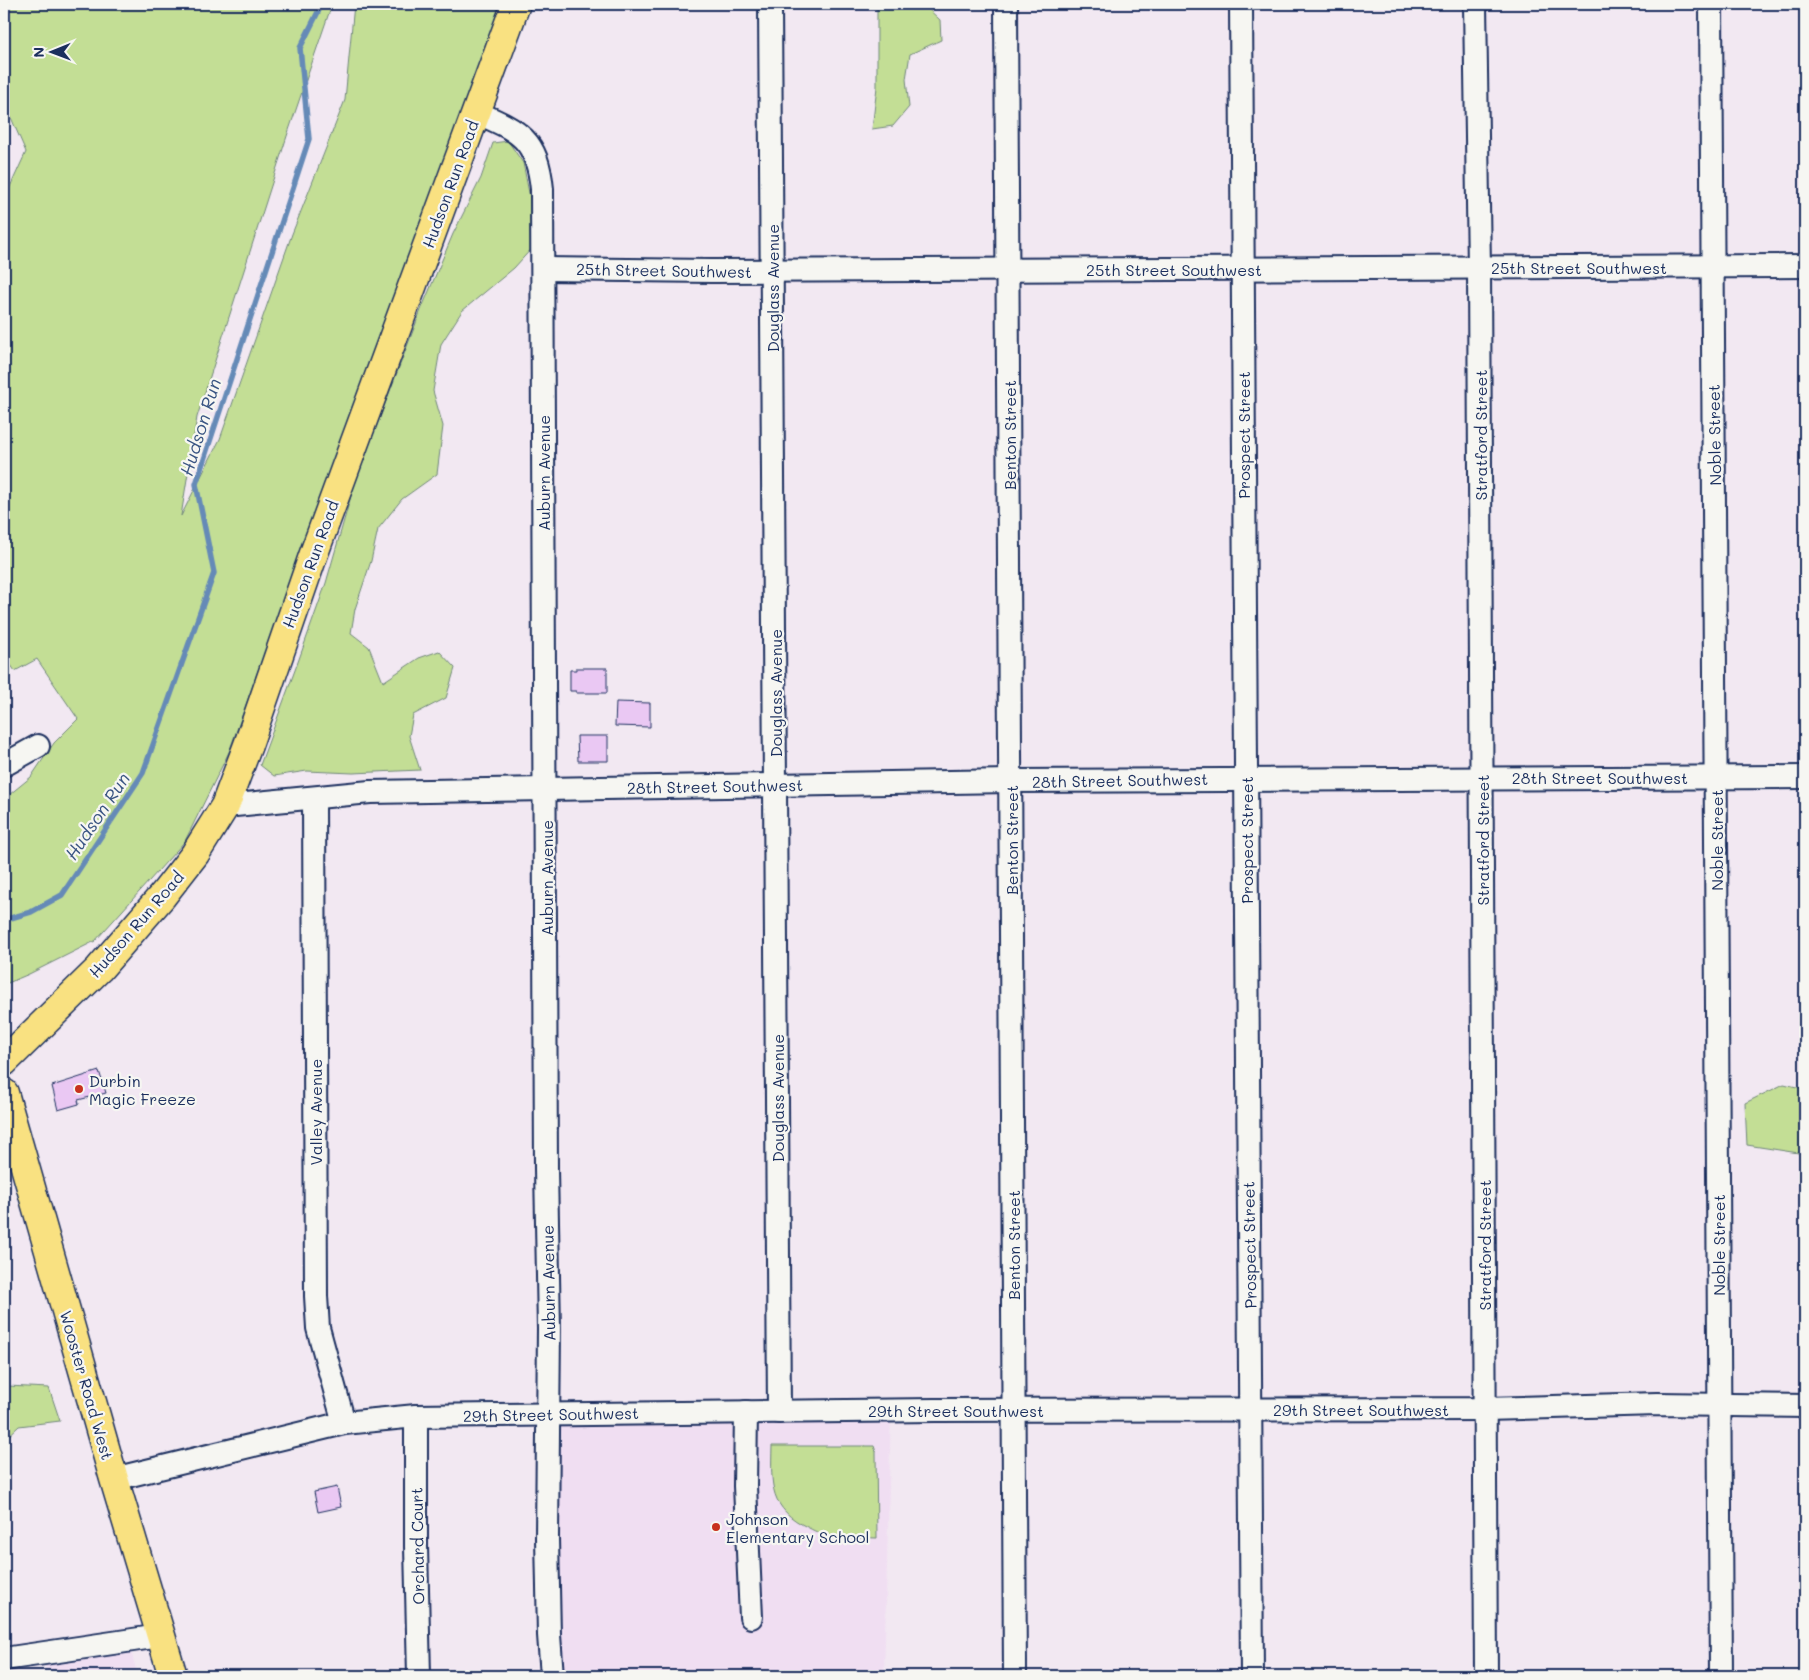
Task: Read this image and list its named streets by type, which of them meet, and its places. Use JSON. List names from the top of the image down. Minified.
{"streets":{"main road":["Hudson Run Road","Wooster Road West"],"street":["25th Street Southwest","Douglass Avenue","Benton Street","Prospect Street","Stratford Street","Noble Street","Auburn Avenue","28th Street Southwest","Valley Avenue","29th Street Southwest","Orchard Court"]},"crossings":[["Hudson Run Road","Auburn Avenue"],["Hudson Run Road","28th Street Southwest"],["25th Street Southwest","Douglass Avenue"],["25th Street Southwest","Benton Street"],["25th Street Southwest","Prospect Street"],["25th Street Southwest","Stratford Street"],["25th Street Southwest","Noble Street"],["25th Street Southwest","Auburn Avenue"],["Douglass Avenue","28th Street Southwest"],["Douglass Avenue","29th Street Southwest"],["Benton Street","28th Street Southwest"],["Benton Street","29th Street Southwest"],["Prospect Street","28th Street Southwest"],["Prospect Street","29th Street Southwest"],["Stratford Street","28th Street Southwest"],["Stratford Street","29th Street Southwest"],["Noble Street","28th Street Southwest"],["Noble Street","29th Street Southwest"],["Auburn Avenue","28th Street Southwest"],["Auburn Avenue","29th Street Southwest"],["28th Street Southwest","Valley Avenue"],["Valley Avenue","29th Street Southwest"],["Wooster Road West","29th Street Southwest"],["29th Street Southwest","Orchard Court"]],"water":["Hudson Run"],"places":["Durbin Magic Freeze","Johnson Elementary School"],"north":"left"}
